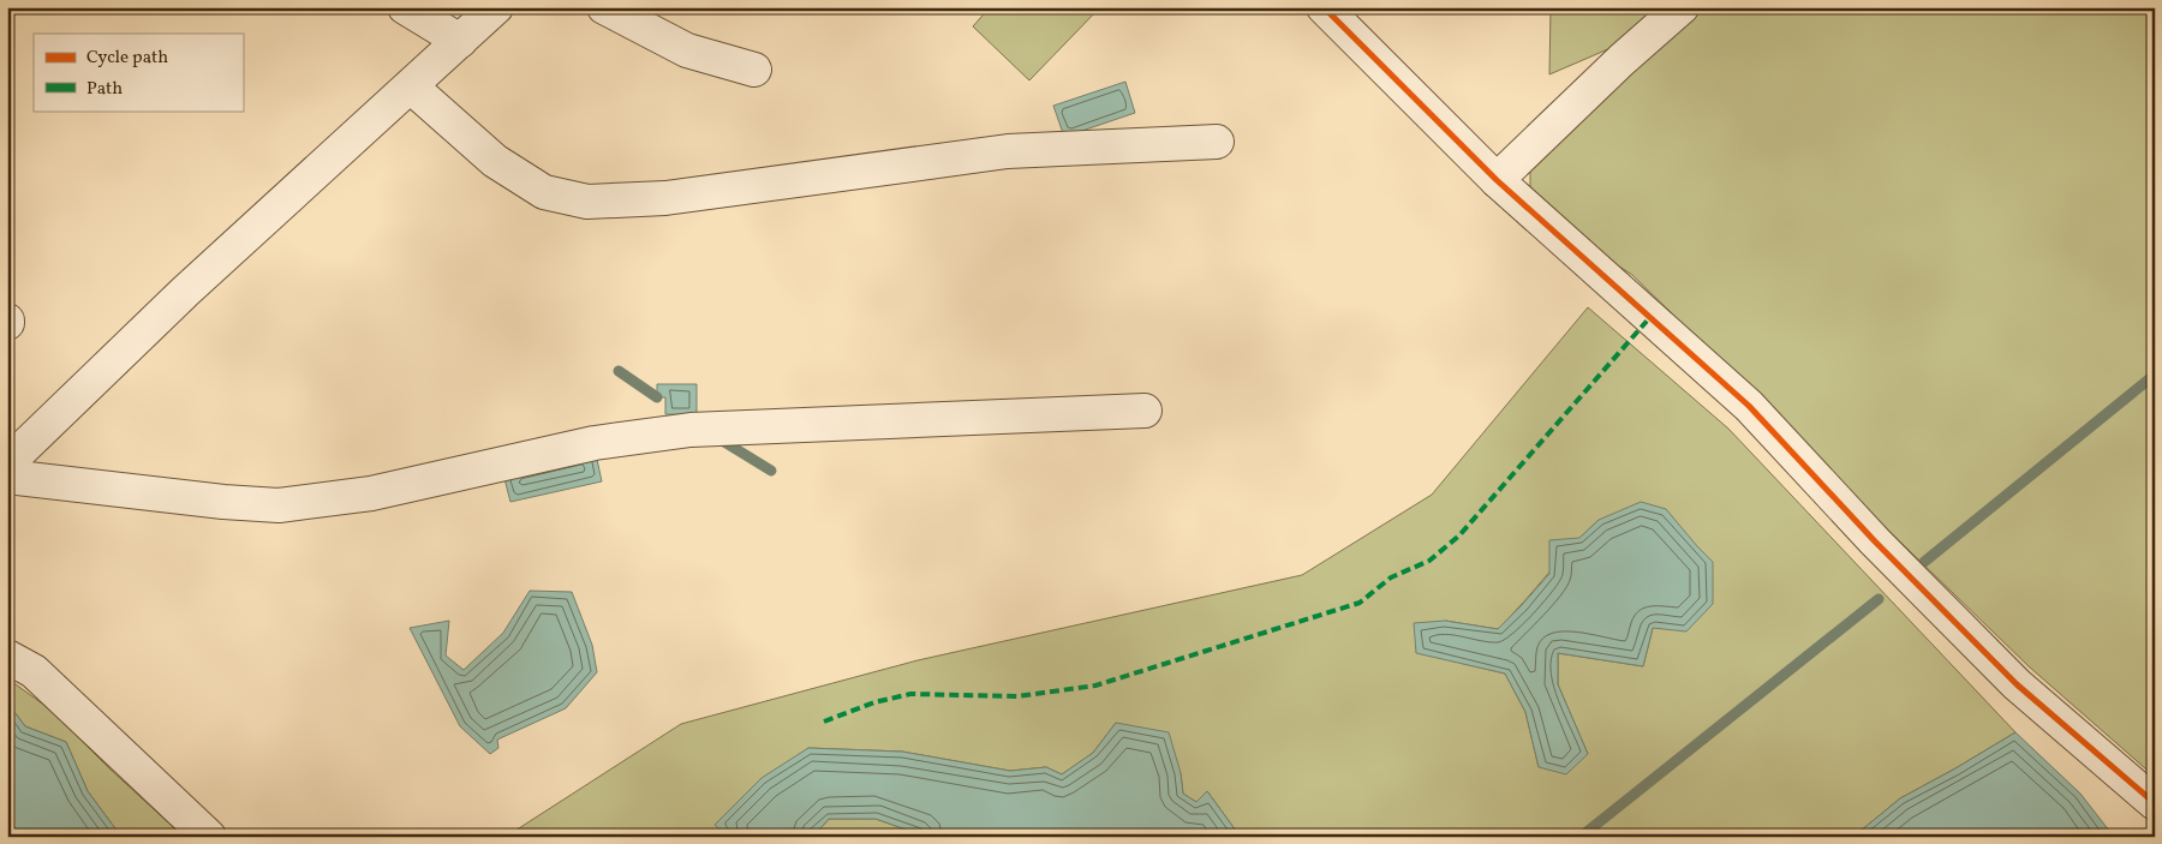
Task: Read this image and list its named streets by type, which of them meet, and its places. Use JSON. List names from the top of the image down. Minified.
{"legend":["Cycle path","Path"]}
